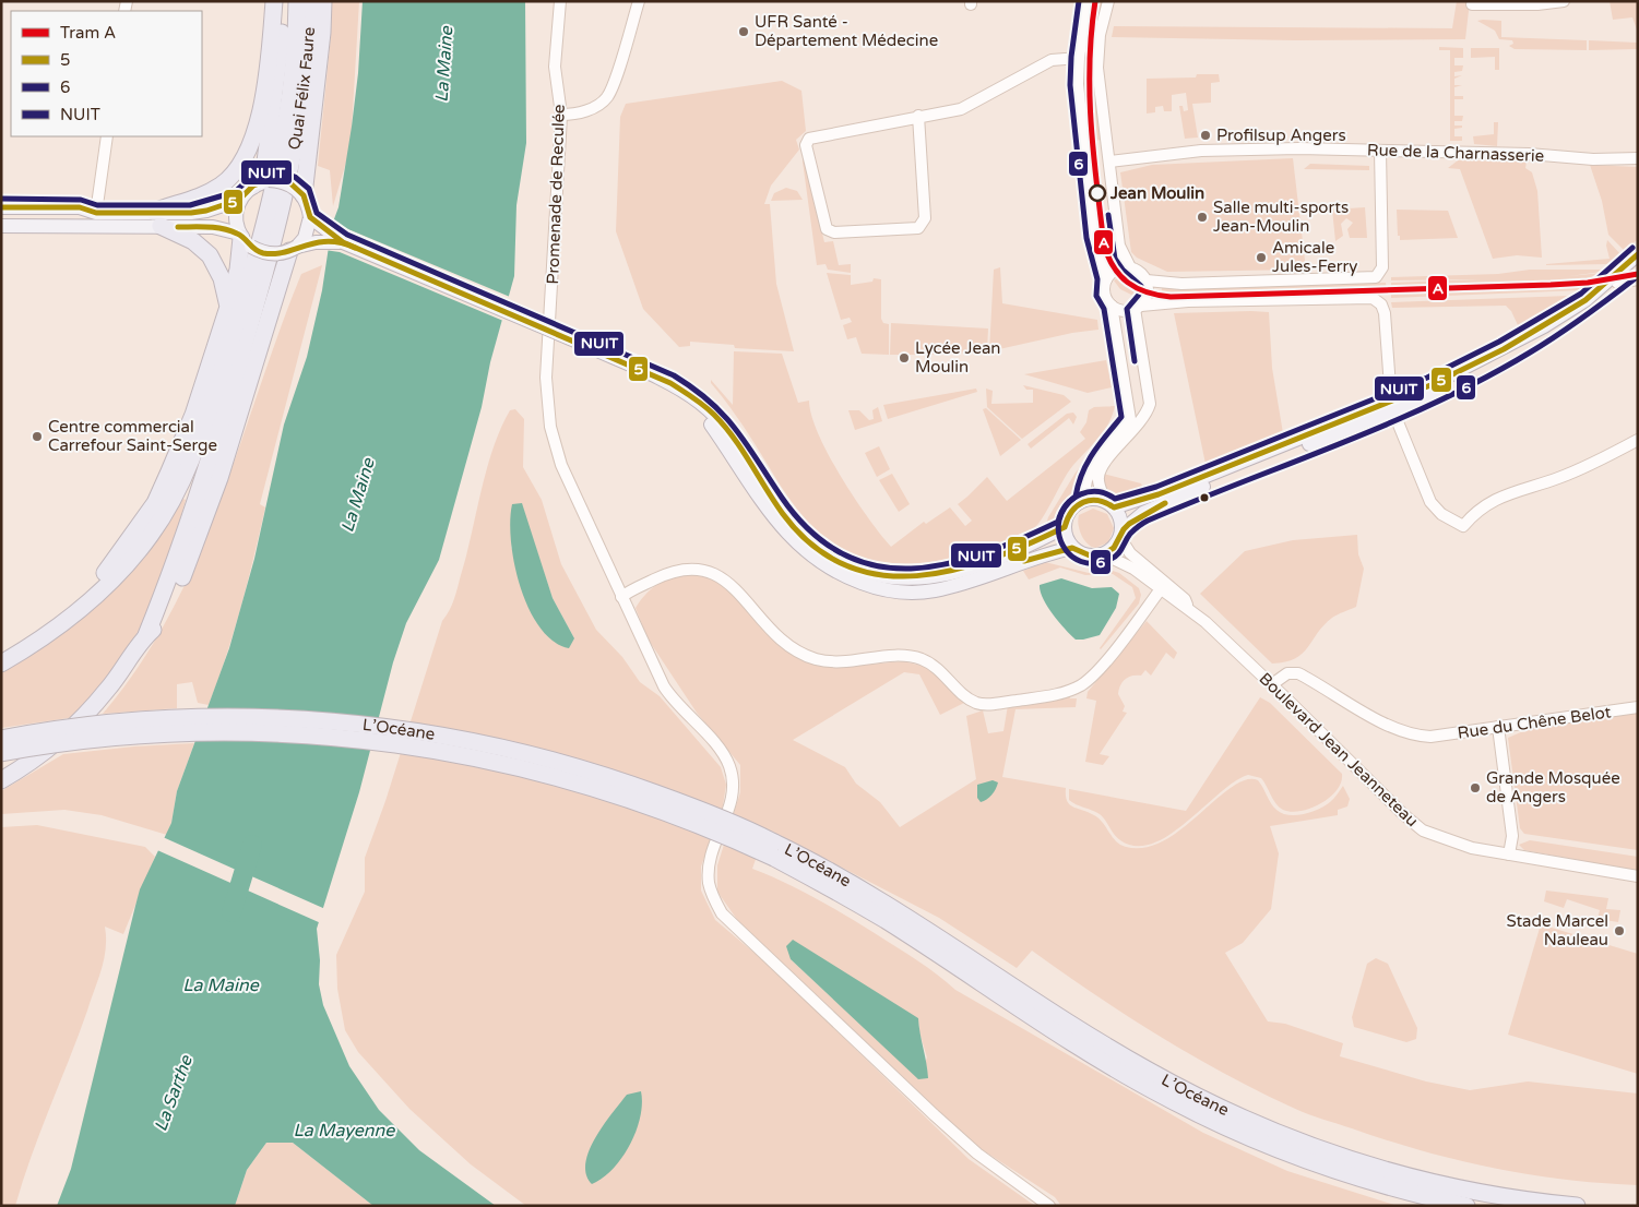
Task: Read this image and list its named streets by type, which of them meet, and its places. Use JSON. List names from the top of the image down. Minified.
{"streets":{"highway":["Quai Félix Faure","L’Océane"],"street":["Rue de la Charnasserie","Promenade de Reculée","Rue du Chêne Belot","Boulevard Jean Jeanneteau"]},"crossings":[["Rue du Chêne Belot","Boulevard Jean Jeanneteau"]],"water":["La Maine","La Sarthe","La Mayenne"],"places":["UFR Santé - Département Médecine","Profilsup Angers","Jean Moulin","Salle multi-sports Jean-Moulin","Amicale Jules-Ferry","Lycée Jean Moulin","Centre commercial Carrefour Saint-Serge","Grande Mosquée de Angers","Stade Marcel Nauleau"],"lines":["tram line A","transit line 6","transit line NUIT","transit line 5"],"legend":["Tram A","5","6","NUIT"]}
